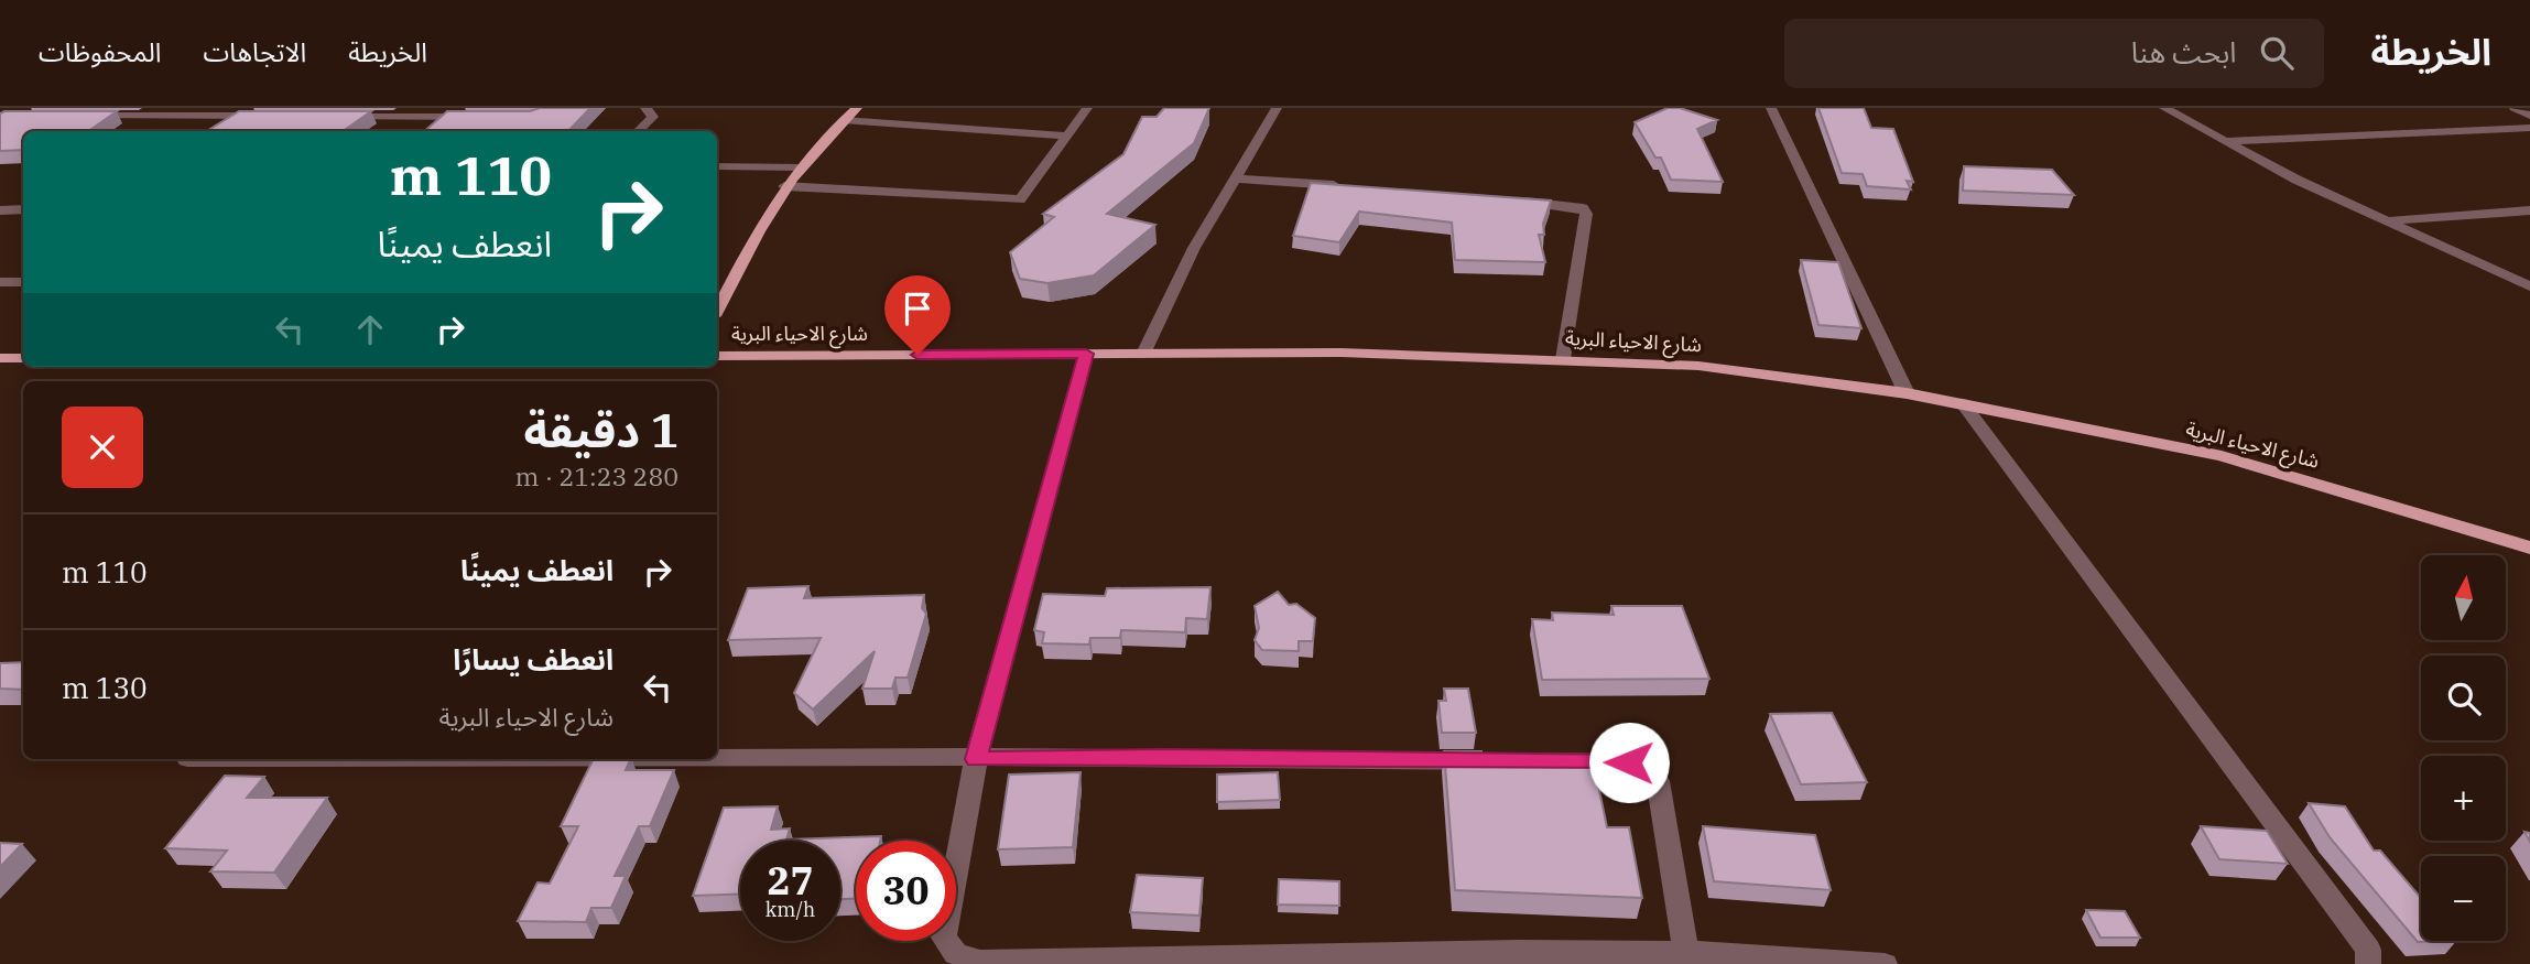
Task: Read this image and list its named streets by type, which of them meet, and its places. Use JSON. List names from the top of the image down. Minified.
{"streets":{"main road":["شارع الاحياء البرية"]},"north":"top","page":{"header":"الخريطة","search":"ابحث هنا","nav":["الخريطة","الاتجاهات","المحفوظات"],"turn":["110 m","انعطف يمينًا"],"heading":["1 دقيقة","280 m · 21:23"],"list":[{"name":"انعطف يمينًا","value":"110 m"},{"name":"انعطف يسارًا","note":"شارع الاحياء البرية","value":"130 m"}],"map_buttons":["+","−"],"speed":"27 km/h","limit":"30"}}
